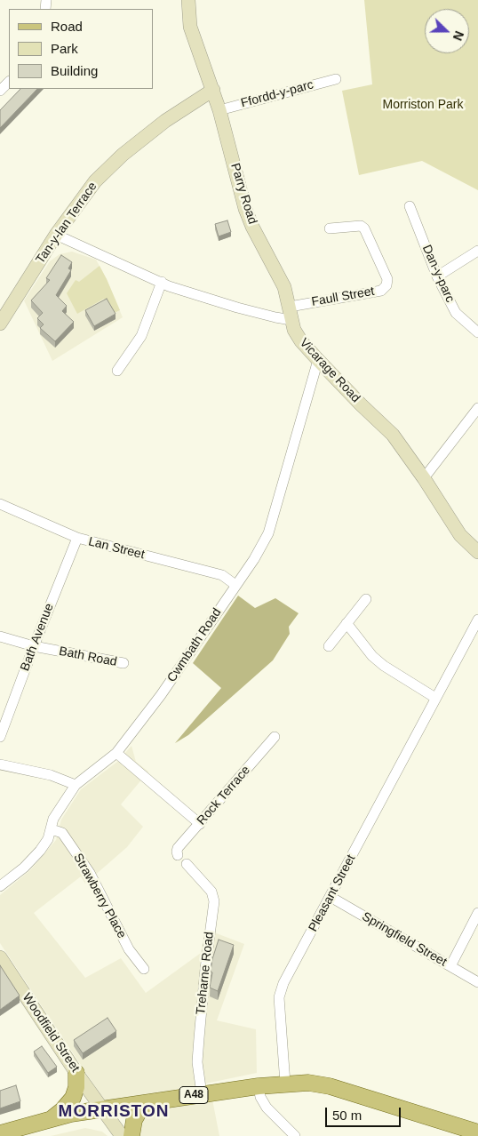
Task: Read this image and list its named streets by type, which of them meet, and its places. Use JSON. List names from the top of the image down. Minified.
{"streets":{"main road":["A48"],"street":["Ffordd-y-parc","Parry Road","Tan-y-lan Terrace","Dan-y-parc","Faull Street","Vicarage Road","Lan Street","Bath Avenue","Cwmbath Road","Bath Road","Rock Terrace","Pleasant Street","Strawberry Place","Springfield Street","Treharne Road","Woodfield Street"]},"crossings":[["Ffordd-y-parc","Parry Road"],["Parry Road","Tan-y-lan Terrace"],["Parry Road","Faull Street"],["Parry Road","Vicarage Road"],["Faull Street","Vicarage Road"],["Vicarage Road","Cwmbath Road"],["Lan Street","Bath Avenue"],["Lan Street","Cwmbath Road"],["Bath Avenue","Bath Road"],["Cwmbath Road","Strawberry Place"],["Pleasant Street","Springfield Street"],["Pleasant Street","A48"],["Treharne Road","A48"],["Woodfield Street","A48"]],"districts":["MORRISTON"],"parks":["Morriston Park"],"legend":["Road","Park","Building"],"scale_bar":"50 m","north":"right"}
